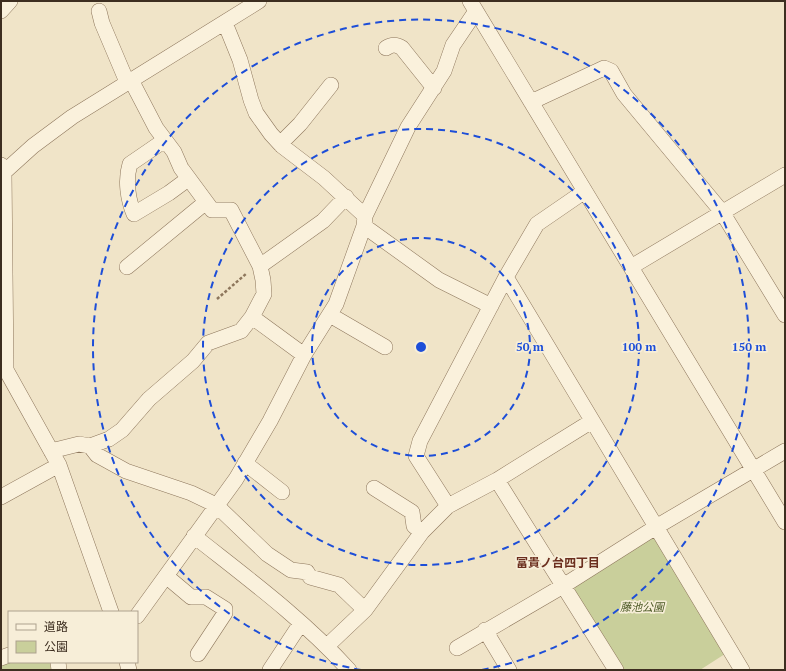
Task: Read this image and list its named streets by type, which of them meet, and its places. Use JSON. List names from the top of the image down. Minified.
{"districts":["富貴ノ台四丁目"],"parks":["藤池公園"],"legend":["道路","公園"],"rings":["50 m","100 m","150 m"]}
